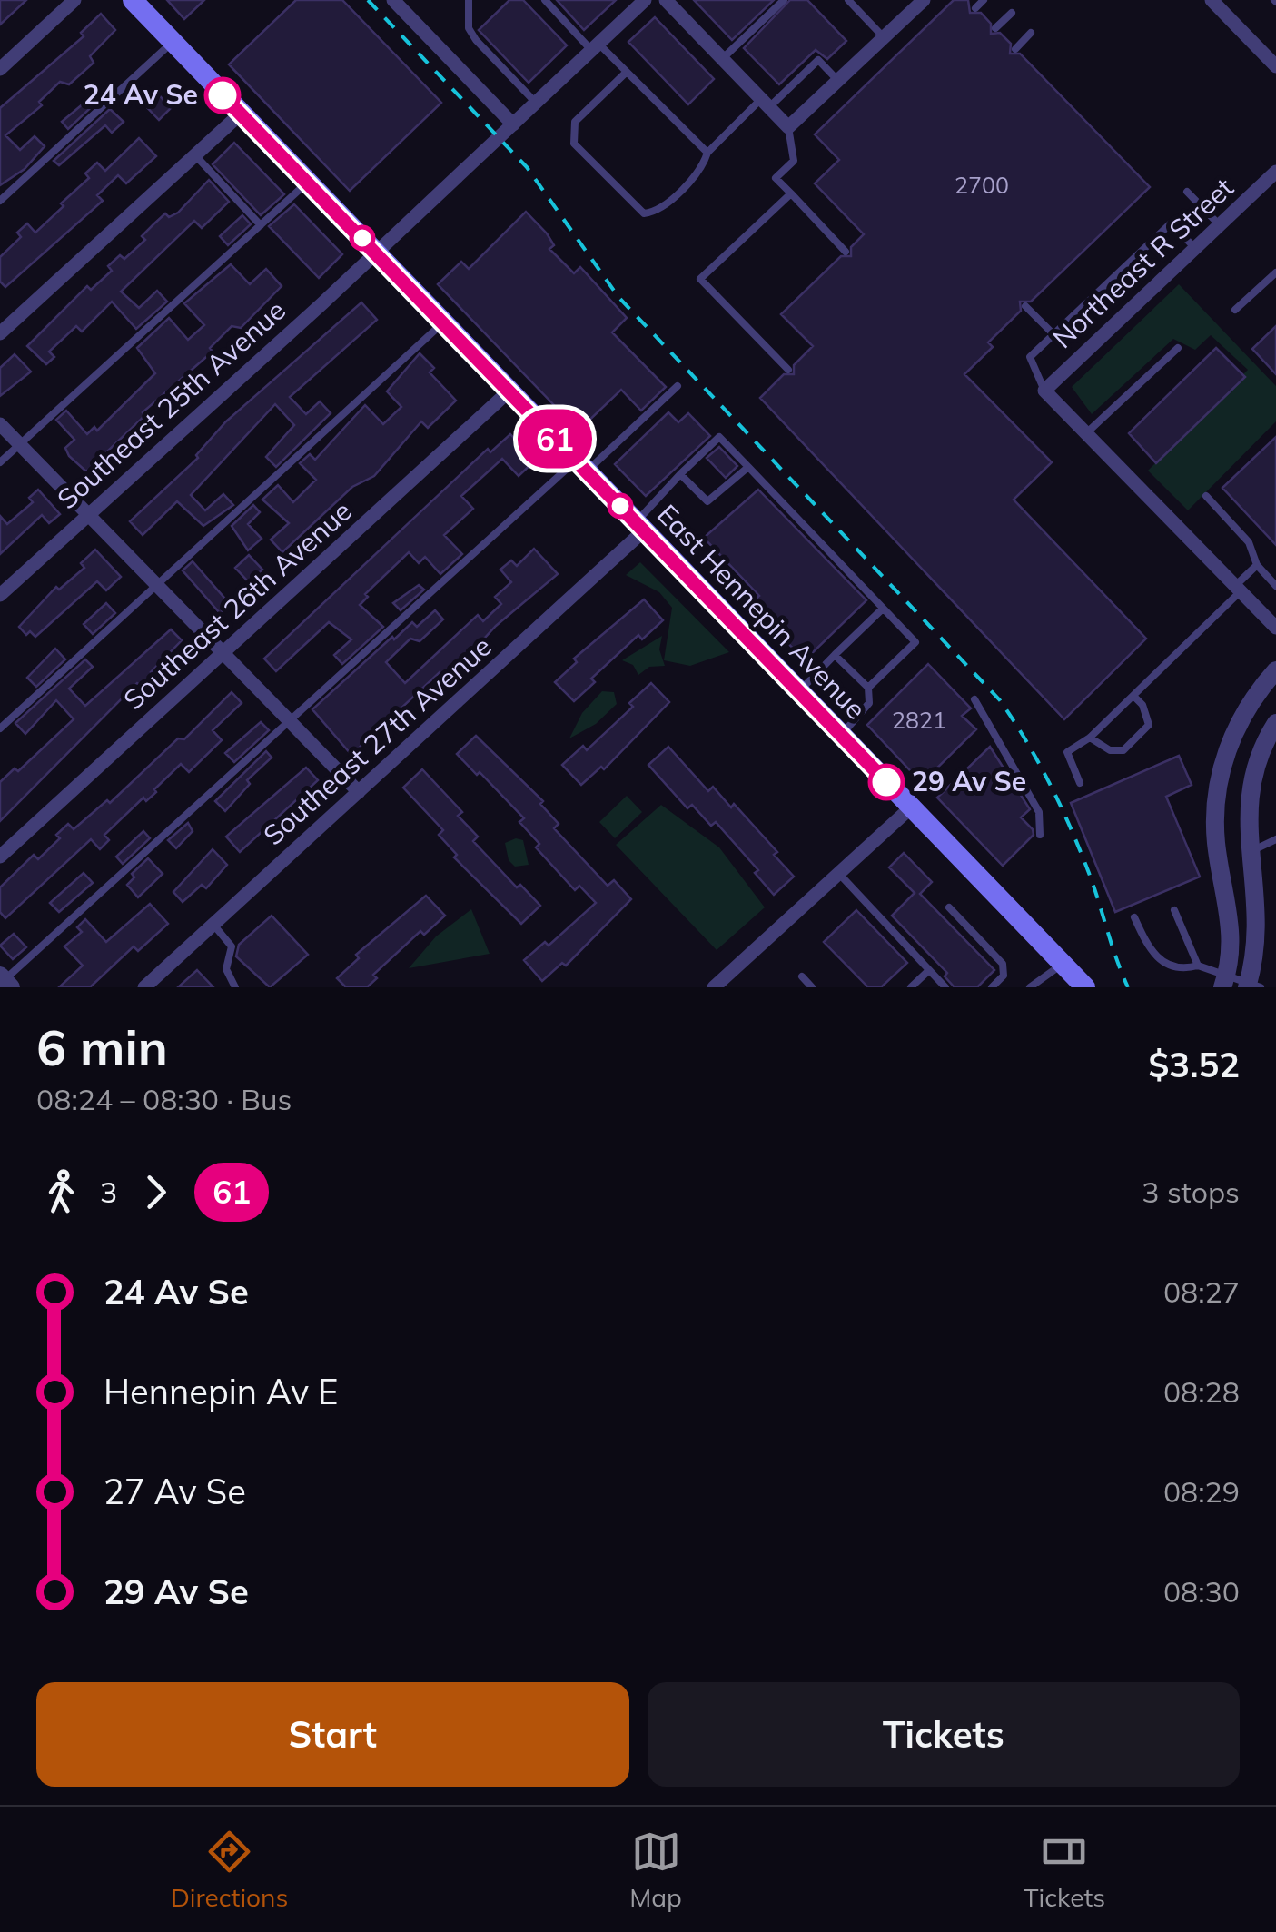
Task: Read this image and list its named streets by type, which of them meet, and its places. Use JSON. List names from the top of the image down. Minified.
{"streets":{"main road":["East Hennepin Avenue"],"street":["Northeast R Street","Southeast 25th Avenue","Southeast 26th Avenue","Southeast 27th Avenue"]},"crossings":[["Southeast 25th Avenue","East Hennepin Avenue"],["Southeast 26th Avenue","East Hennepin Avenue"],["East Hennepin Avenue","Southeast 27th Avenue"]],"places":["24 Av Se","29 Av Se"],"lines":["bus line 61"],"house_numbers":["2700","2821"],"page":{"on_map":"61","heading":["6 min","08:24 – 08:30 · Bus","$3.52"],"legs":["3","61","3 stops"],"list":[{"name":"24 Av Se","value":"08:27"},{"name":"Hennepin Av E","value":"08:28"},{"name":"27 Av Se","value":"08:29"},{"name":"29 Av Se","value":"08:30"}],"buttons":["Start","Tickets"],"tabs":["Directions","Map","Tickets"]}}
